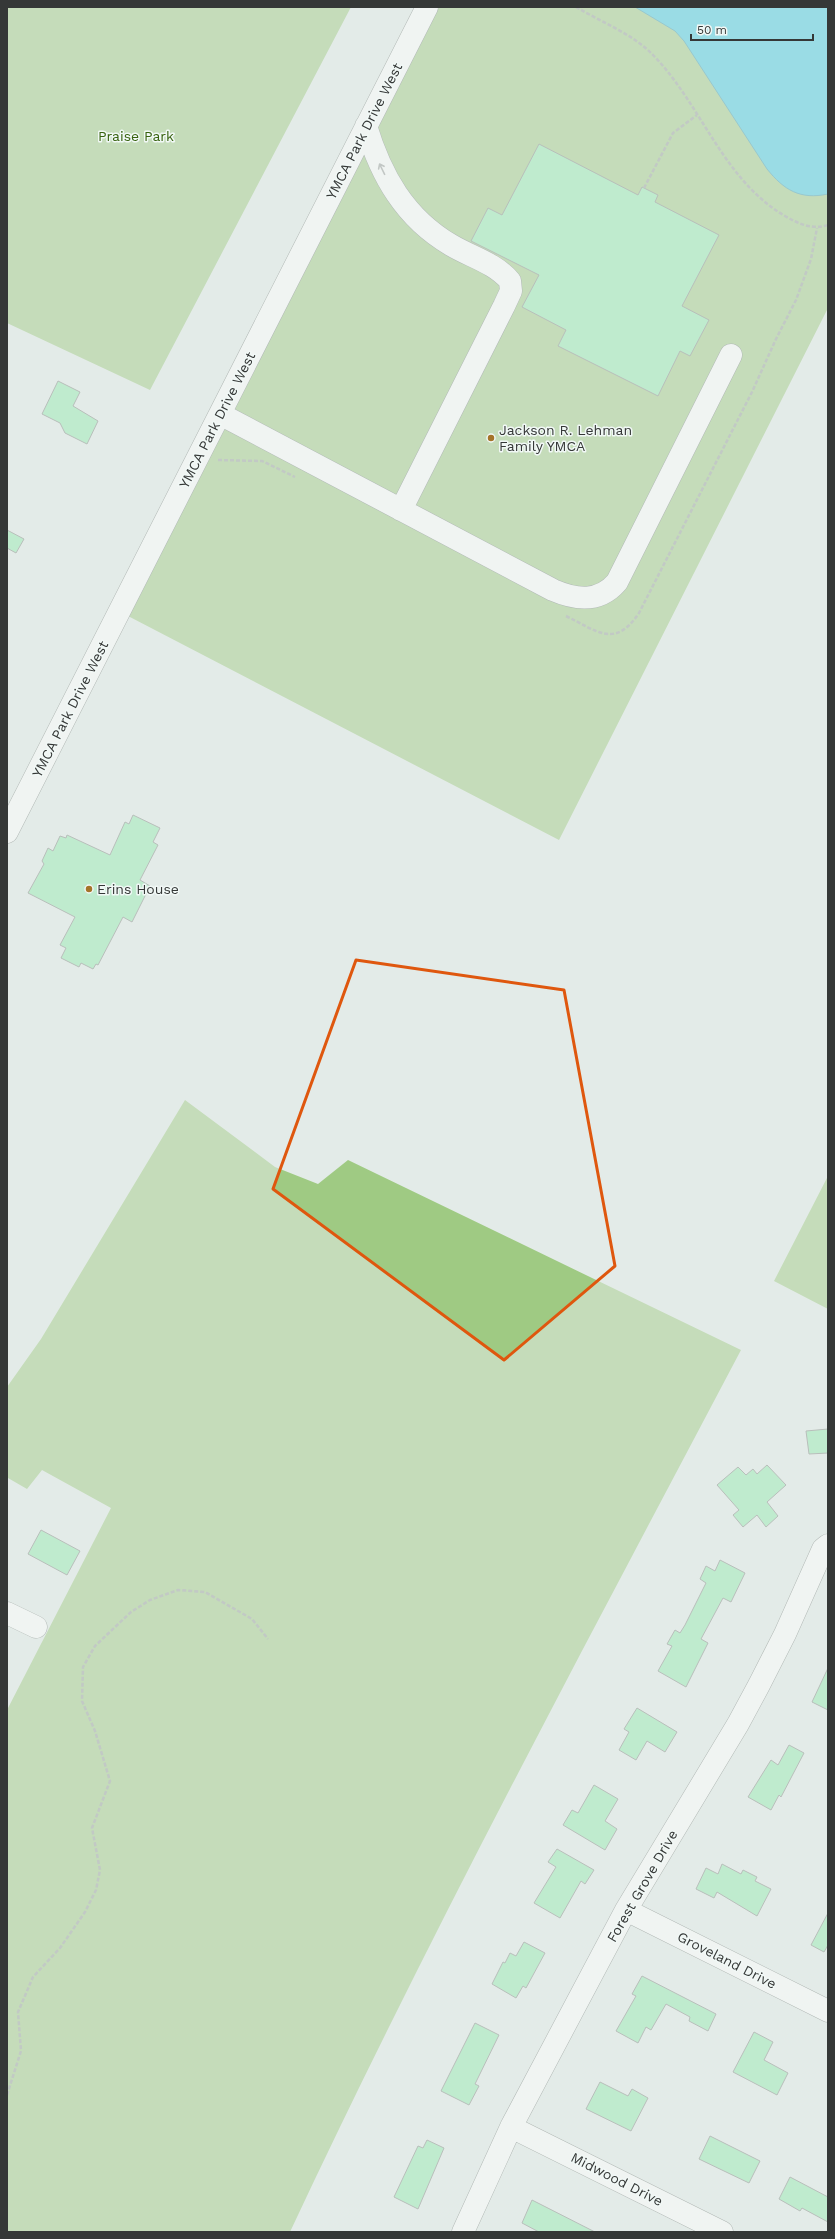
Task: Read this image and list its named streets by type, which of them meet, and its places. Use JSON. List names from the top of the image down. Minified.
{"streets":{"street":["YMCA Park Drive West","Forest Grove Drive","Groveland Drive","Midwood Drive"]},"crossings":[["Forest Grove Drive","Groveland Drive"],["Forest Grove Drive","Midwood Drive"]],"parks":["Praise Park"],"places":["Jackson R. Lehman Family YMCA","Erins House"],"scale_bar":"50 m"}
